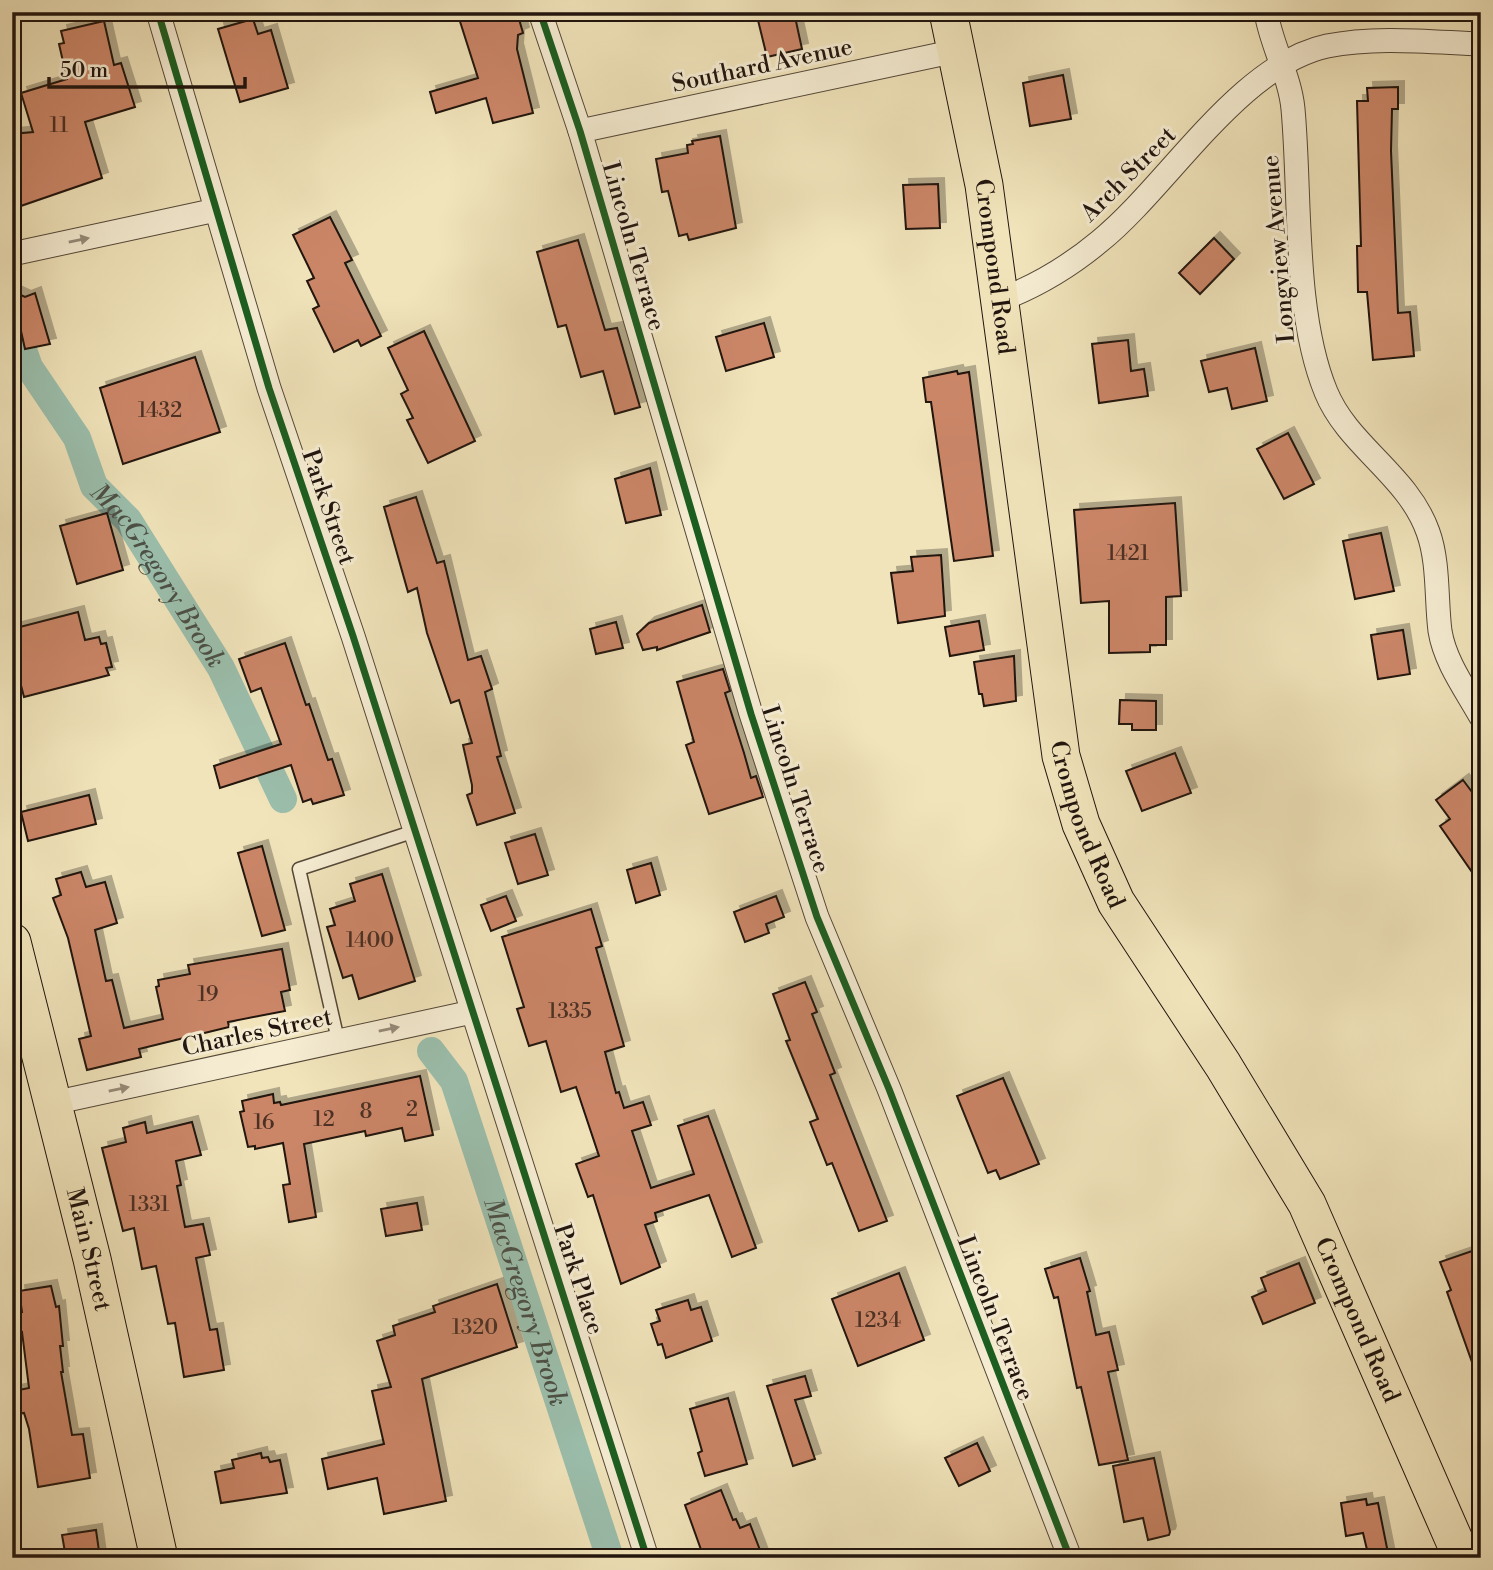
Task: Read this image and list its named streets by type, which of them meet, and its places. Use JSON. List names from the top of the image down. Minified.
{"streets":{"main road":["Crompond Road","Main Street"],"street":["Southard Avenue","Arch Street","Lincoln Terrace","Longview Avenue","Park Street","Charles Street","Park Place"]},"crossings":[["Southard Avenue","Lincoln Terrace"],["Southard Avenue","Crompond Road"],["Arch Street","Longview Avenue"],["Arch Street","Crompond Road"],["Park Street","Charles Street"],["Park Street","Park Place"],["Charles Street","Main Street"],["Charles Street","Park Place"]],"one_way":["Charles Street"],"water":["MacGregory Brook"],"house_numbers":["11","1432","1421","1400","19","1335","2","8","12","16","1331","1234","1320"],"scale_bar":"50 m"}
